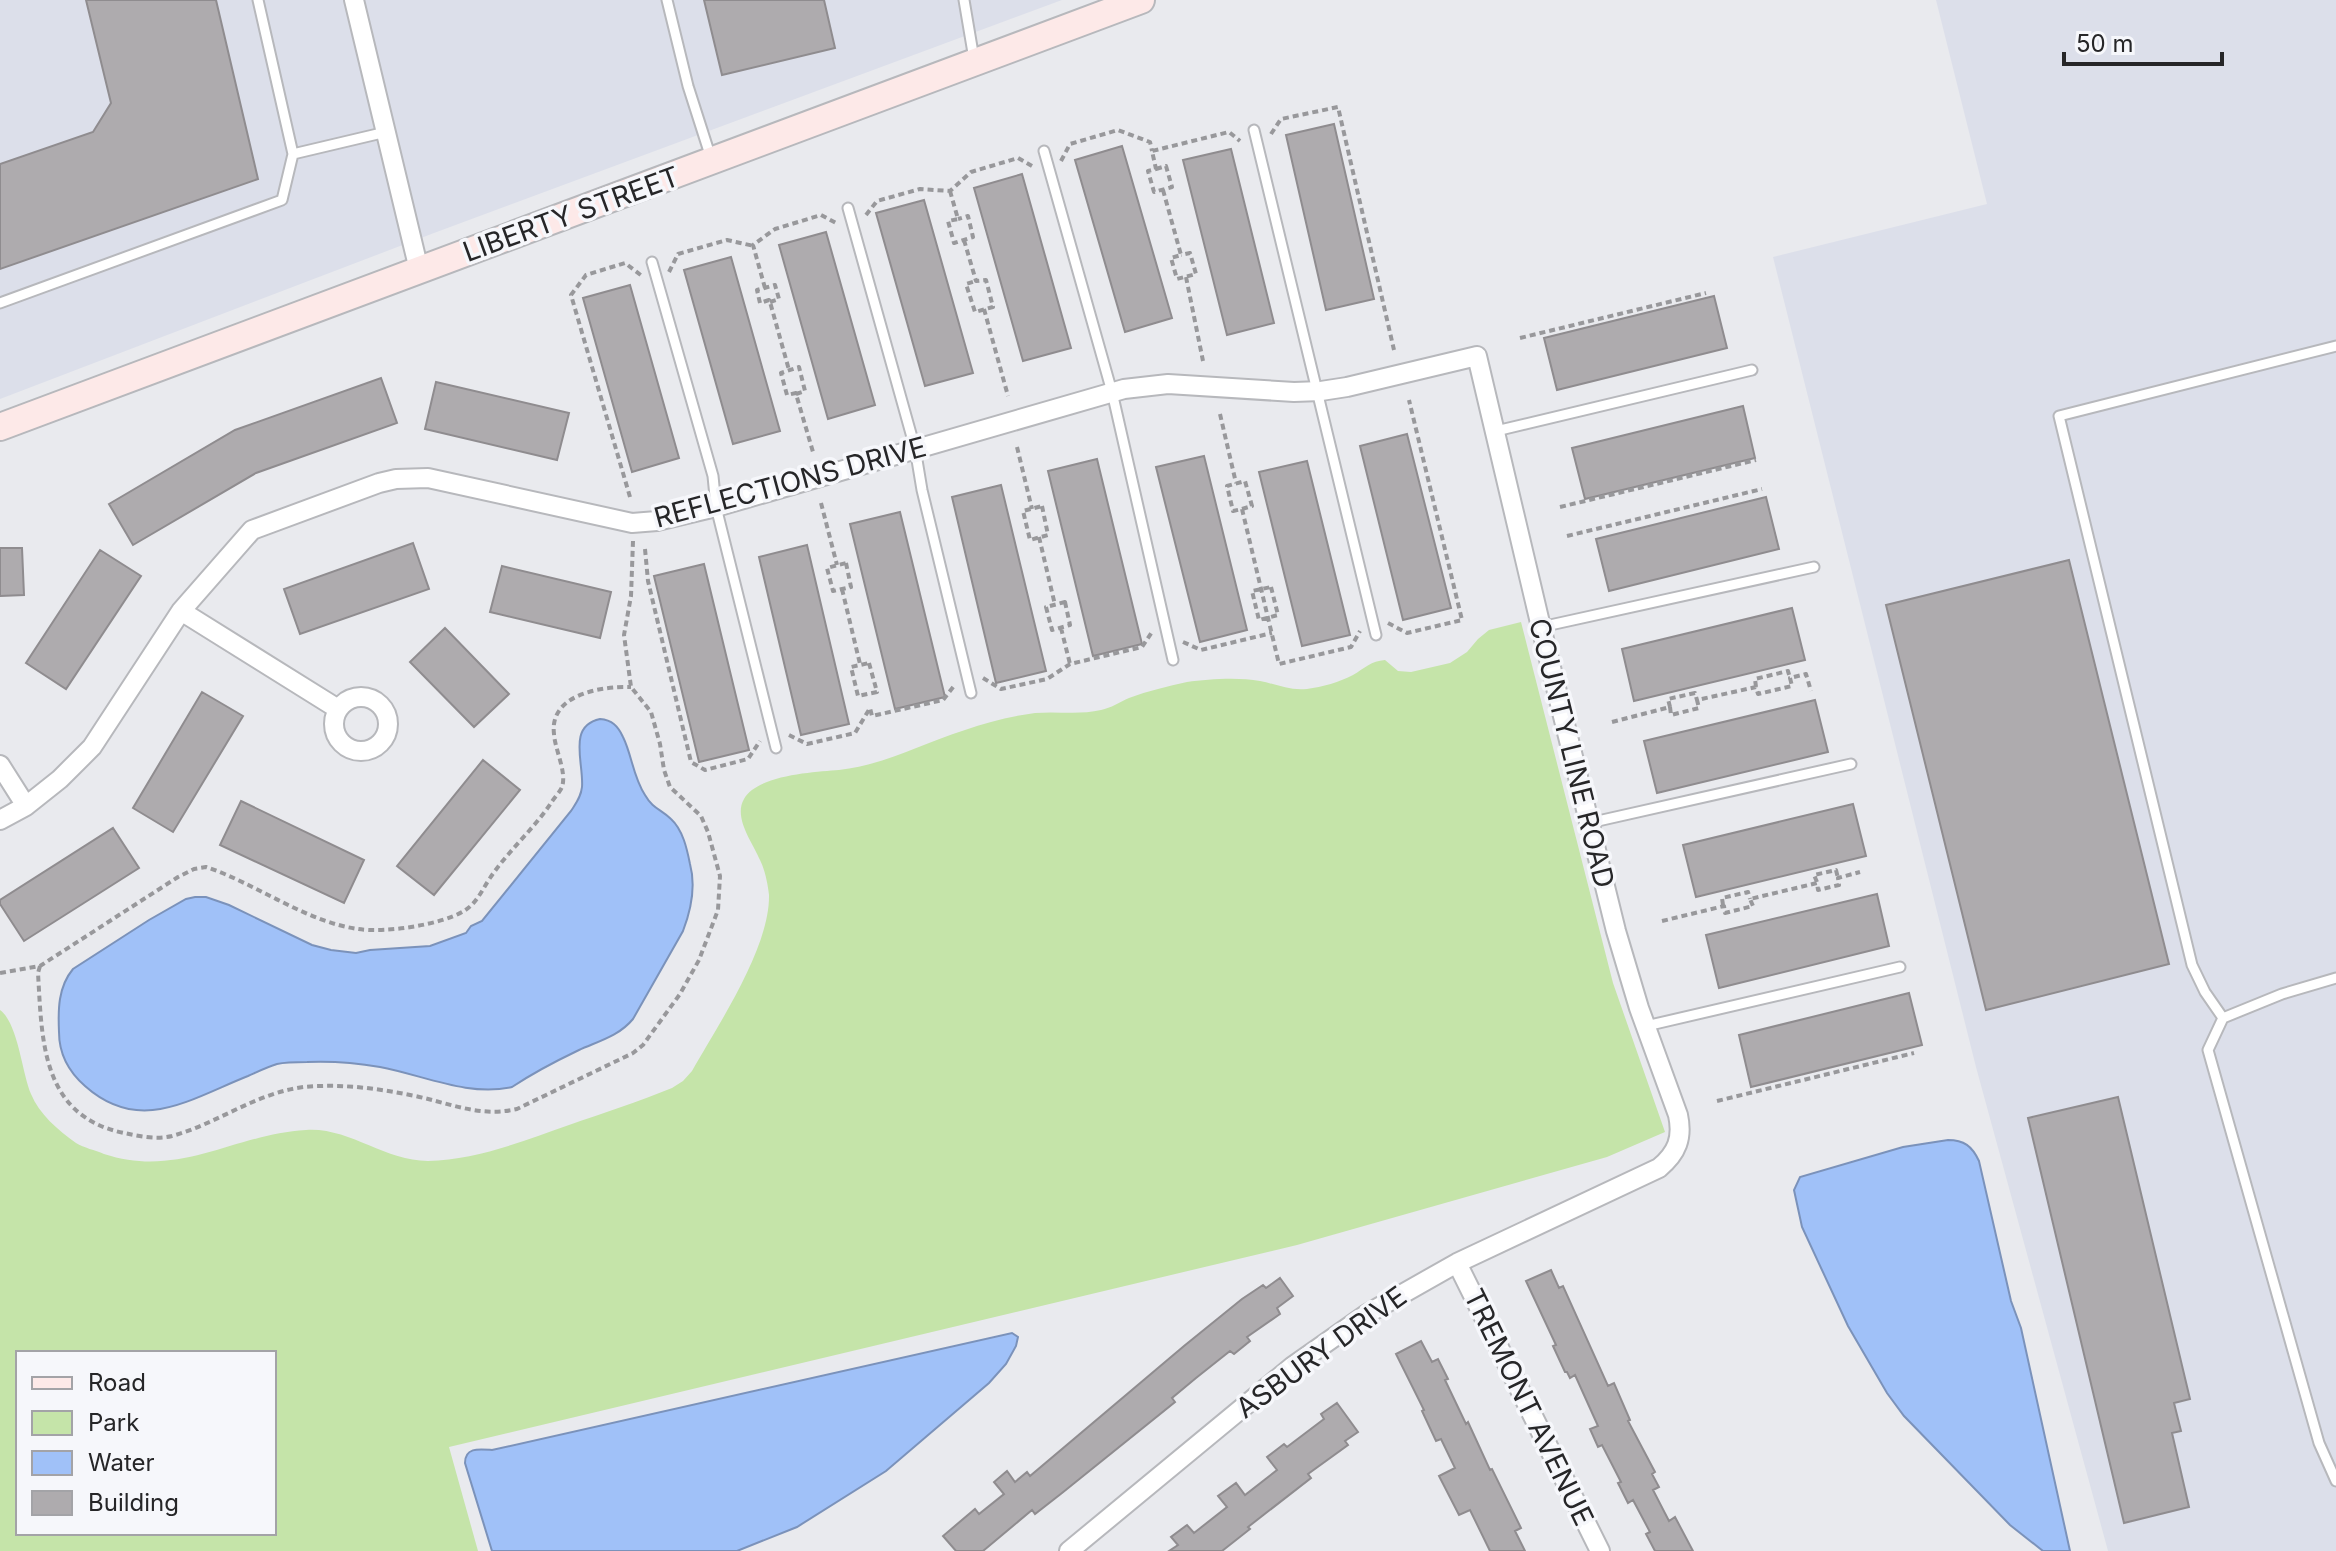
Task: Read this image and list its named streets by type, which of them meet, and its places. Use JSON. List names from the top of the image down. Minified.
{"streets":{"street":["LIBERTY STREET","REFLECTIONS DRIVE","COUNTY LINE ROAD","ASBURY DRIVE","TREMONT AVENUE"]},"crossings":[["REFLECTIONS DRIVE","COUNTY LINE ROAD"],["COUNTY LINE ROAD","ASBURY DRIVE"],["ASBURY DRIVE","TREMONT AVENUE"]],"legend":["Road","Park","Water","Building"],"scale_bar":"50 m"}
